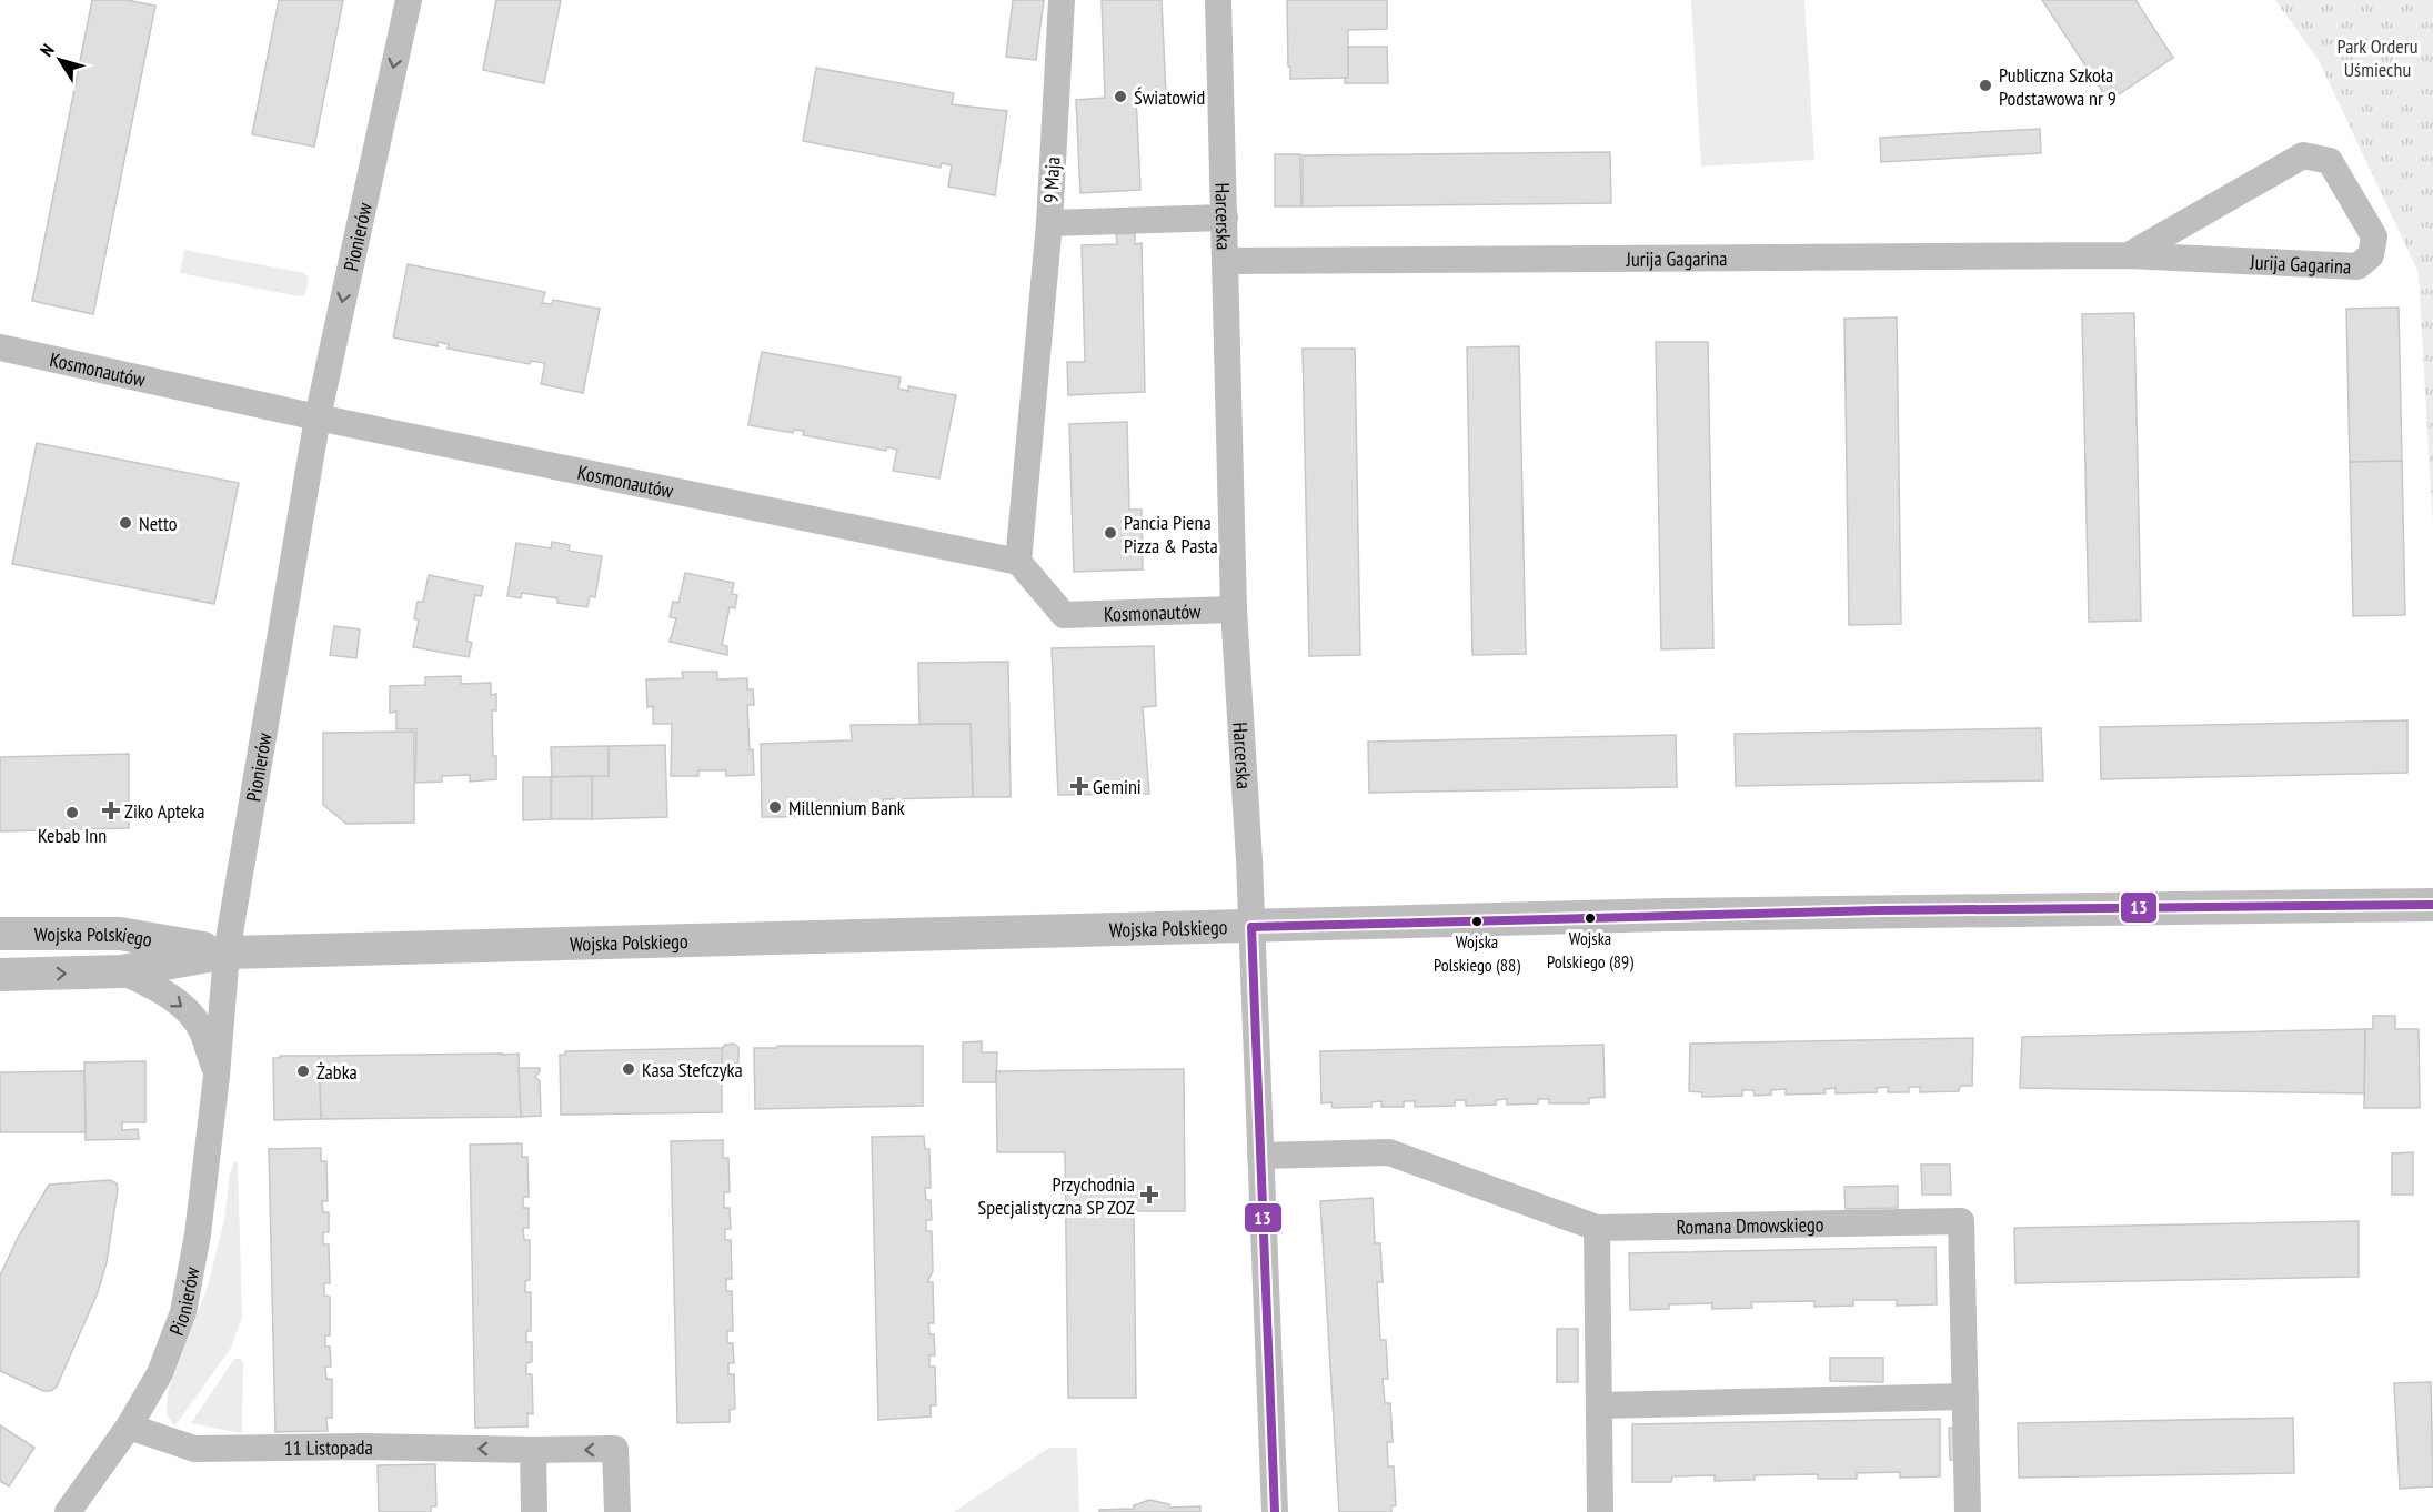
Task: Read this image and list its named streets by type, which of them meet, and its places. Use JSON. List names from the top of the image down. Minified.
{"streets":{"street":["9 Maja","Harcerska","Pionierów","Jurija Gagarina","Kosmonautów","Wojska Polskiego","Romana Dmowskiego","11 Listopada"]},"crossings":[["9 Maja","Harcerska"],["Harcerska","Jurija Gagarina"],["Harcerska","Kosmonautów"],["Harcerska","Wojska Polskiego"],["Harcerska","Romana Dmowskiego"],["Pionierów","Kosmonautów"],["Pionierów","Wojska Polskiego"],["Pionierów","11 Listopada"]],"one_way":["11 Listopada"],"parks":["Park Orderu Uśmiechu"],"places":{"other":["Publiczna Szkoła Podstawowa nr 9","Światowid","Netto","Pancia Piena Pizza & Pasta","Millennium Bank","Kebab Inn","Wojska Polskiego (89)","Wojska Polskiego (88)","Kasa Stefczyka","Żabka"],"health":["Gemini","Ziko Apteka","Przychodnia Specjalistyczna SP ZOZ"]},"lines":["transit line 13"],"north":"top left"}
